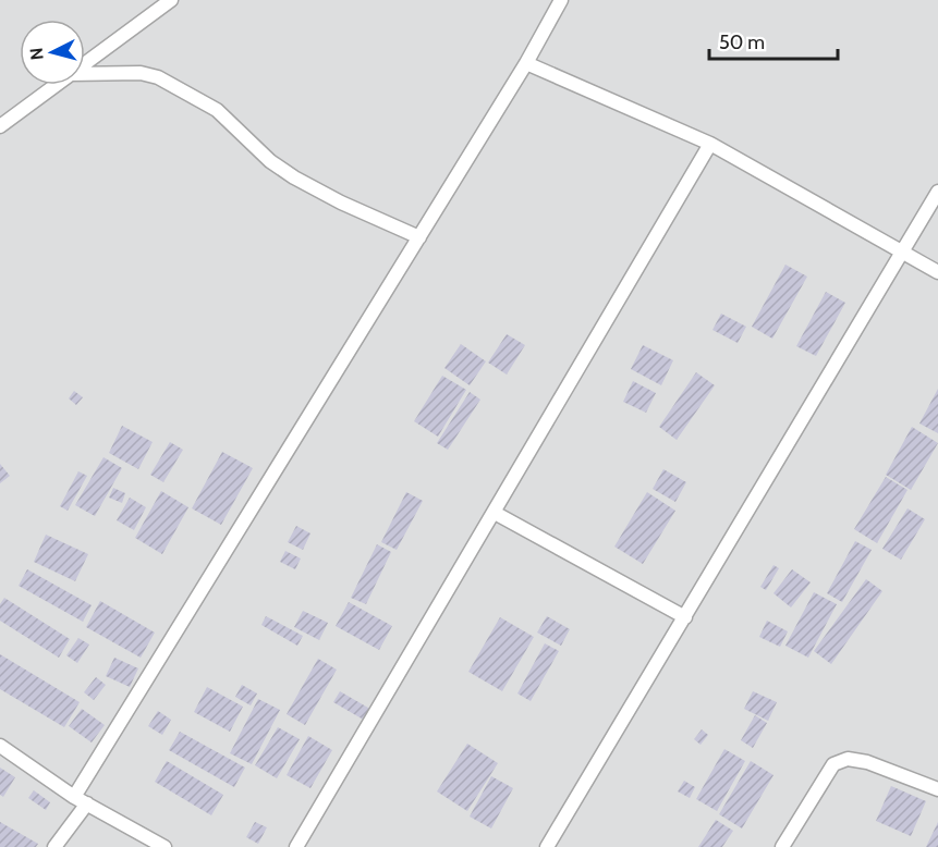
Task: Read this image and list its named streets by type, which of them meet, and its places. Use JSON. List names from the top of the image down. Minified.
{"scale_bar":"50 m","north":"left"}
